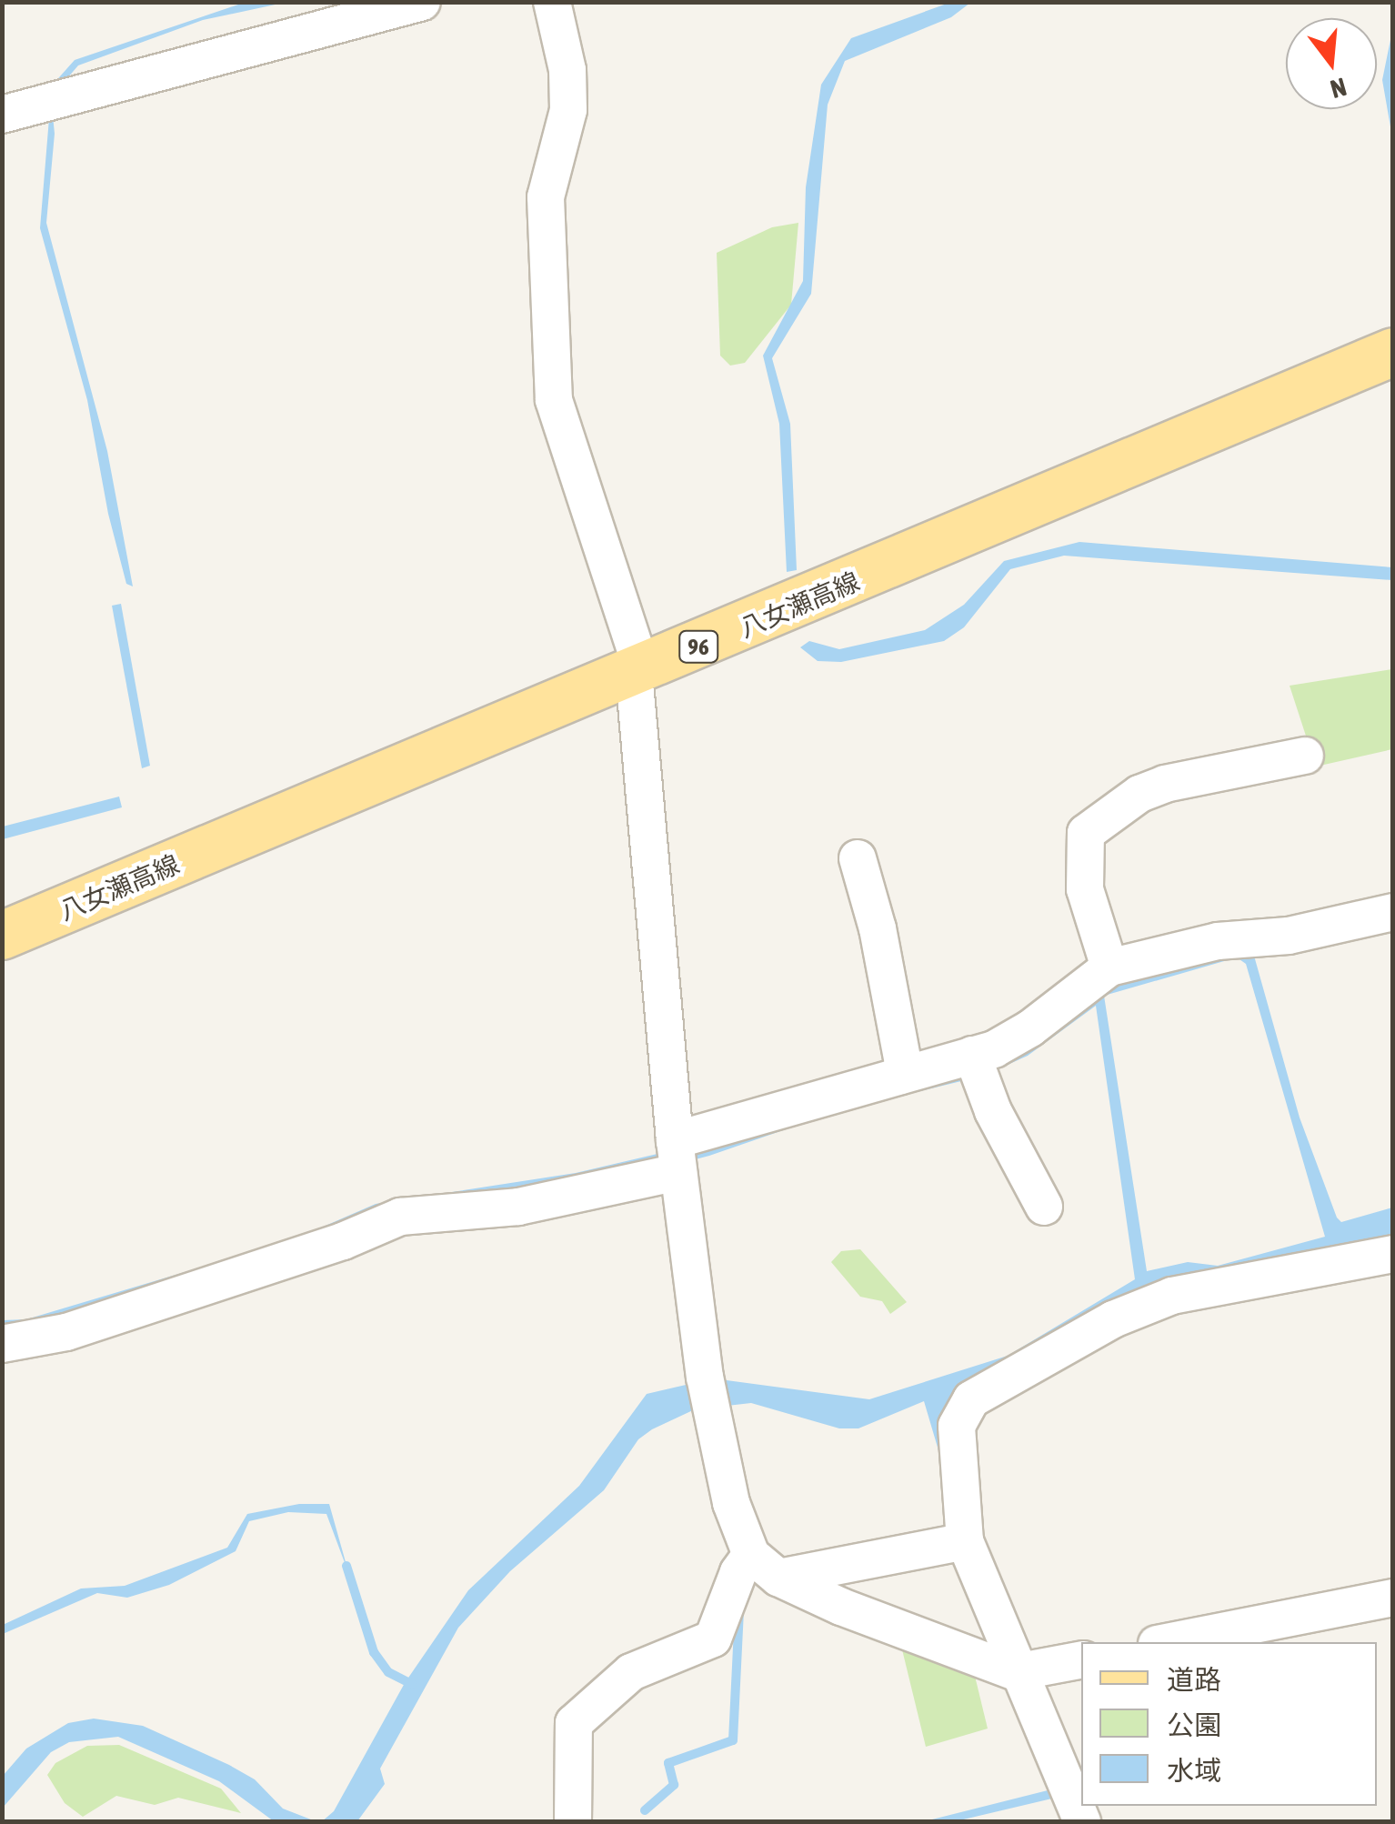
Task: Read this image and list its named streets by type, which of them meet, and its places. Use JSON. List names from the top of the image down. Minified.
{"streets":{"main road":["八女瀬高線","96"]},"legend":["道路","公園","水域"],"north":"bottom"}
